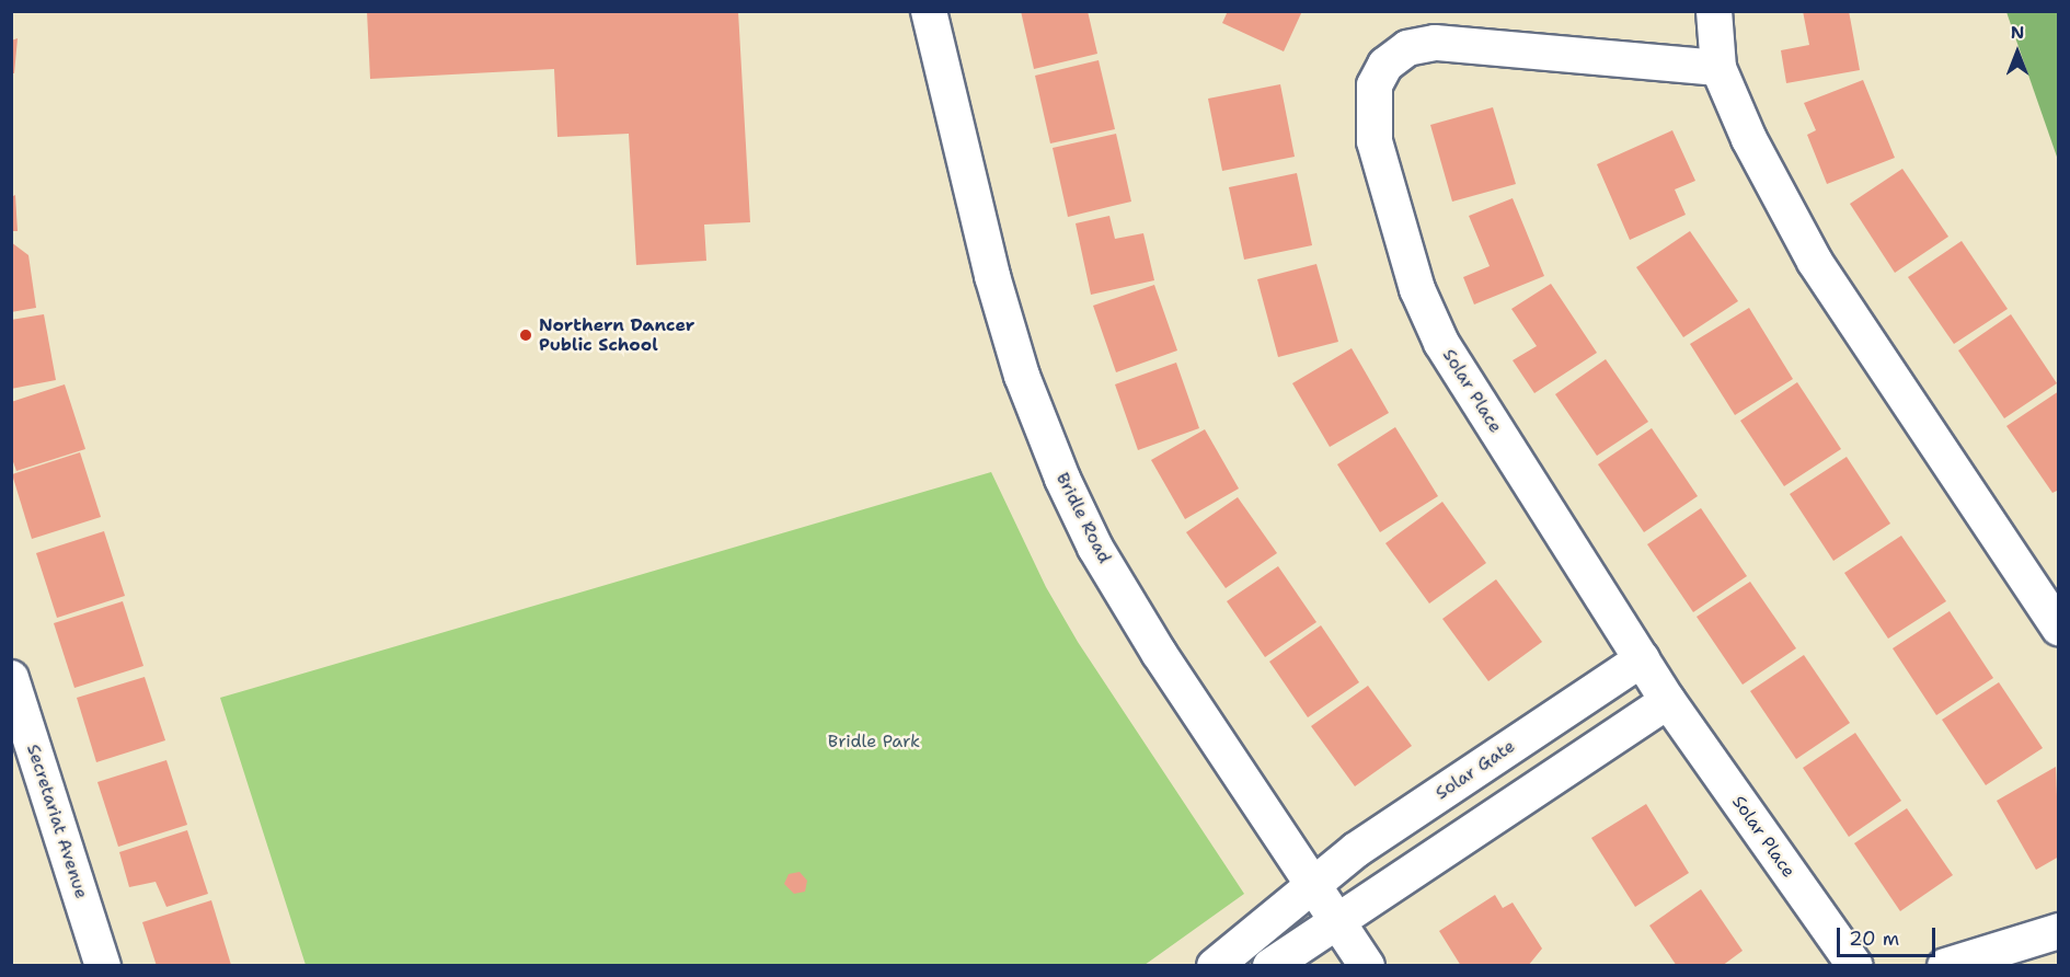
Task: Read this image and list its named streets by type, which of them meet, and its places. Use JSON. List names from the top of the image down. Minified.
{"streets":{"street":["Solar Place","Bridle Road","Solar Gate","Secretariat Avenue"]},"crossings":[["Solar Place","Solar Gate"],["Bridle Road","Solar Gate"]],"parks":["Bridle Park"],"places":["Northern Dancer Public School"],"scale_bar":"20 m","north":"top"}
